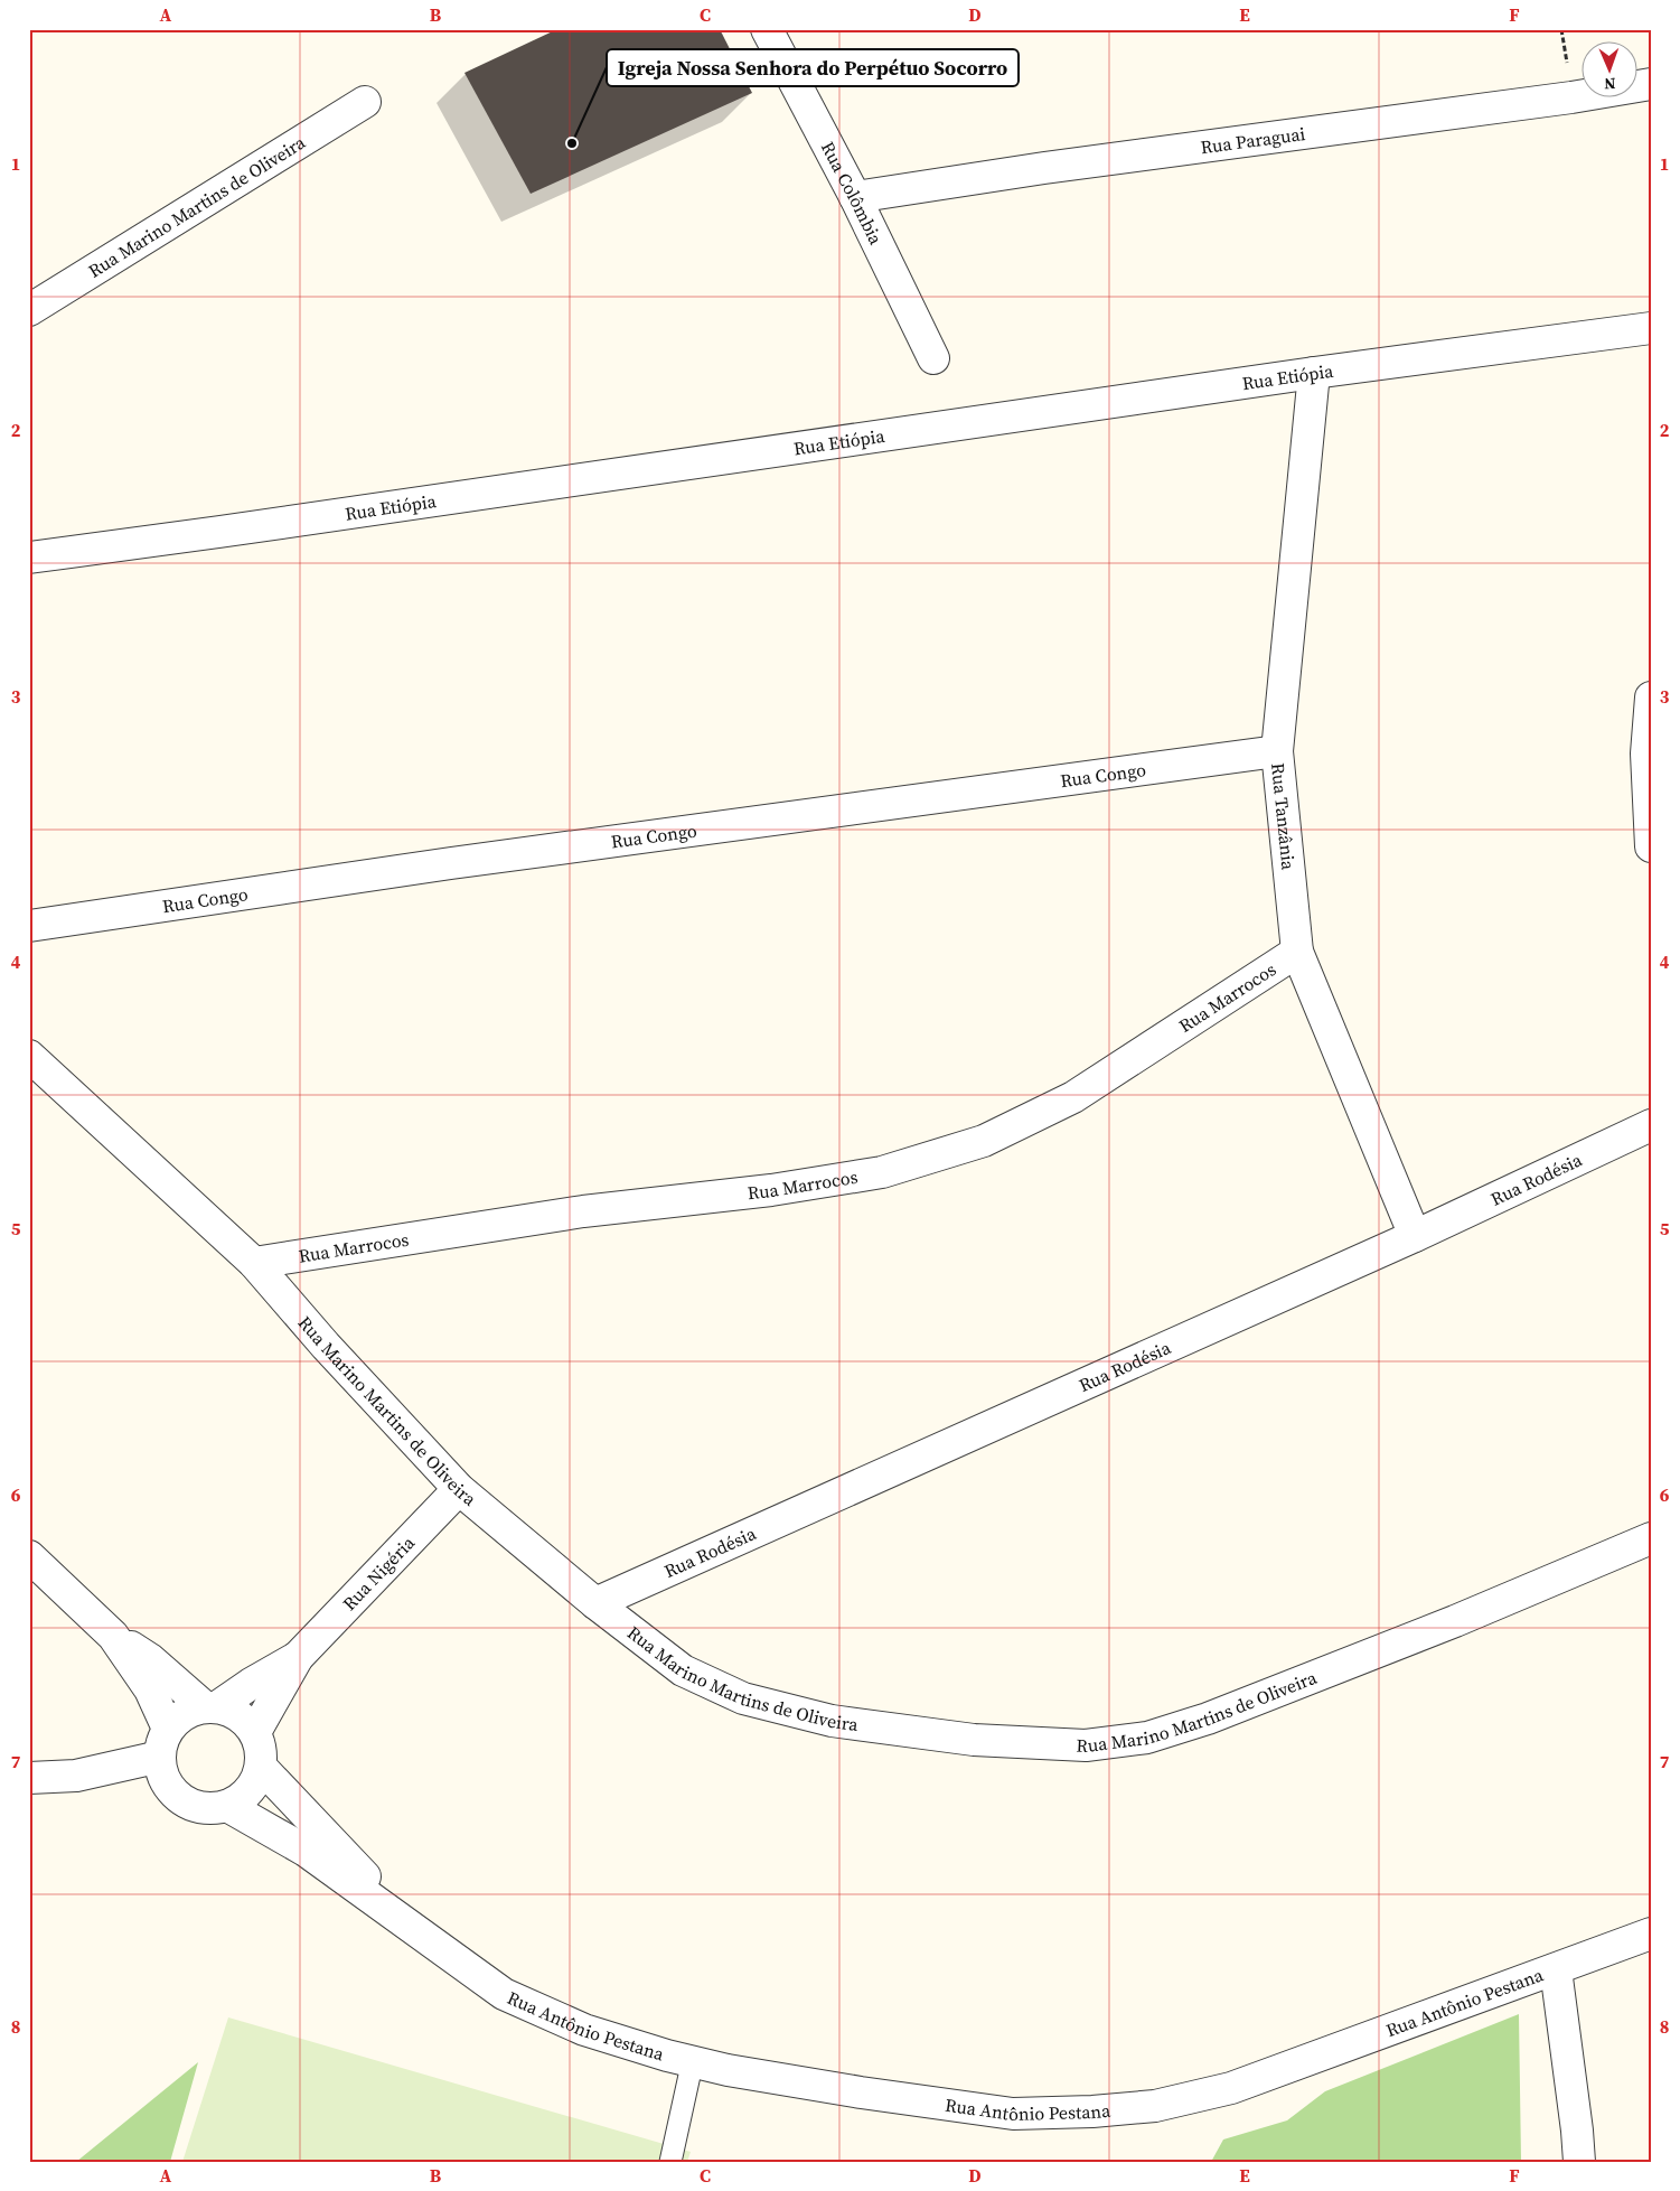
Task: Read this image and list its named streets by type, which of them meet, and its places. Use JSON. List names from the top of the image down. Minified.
{"streets":{"street":["Rua Paraguai","Rua Colômbia","Rua Marino Martins de Oliveira","Rua Etiópia","Rua Congo","Rua Tanzânia","Rua Marrocos","Rua Rodésia","Rua Nigéria","Rua Antônio Pestana"]},"crossings":[["Rua Paraguai","Rua Colômbia"],["Rua Marino Martins de Oliveira","Rua Marrocos"],["Rua Marino Martins de Oliveira","Rua Rodésia"],["Rua Marino Martins de Oliveira","Rua Nigéria"],["Rua Etiópia","Rua Tanzânia"],["Rua Congo","Rua Tanzânia"],["Rua Tanzânia","Rua Marrocos"],["Rua Tanzânia","Rua Rodésia"],["Rua Nigéria","Rua Antônio Pestana"]],"places":["Igreja Nossa Senhora do Perpétuo Socorro"],"north":"bottom","grid":{"columns":["A","B","C","D","E","F"],"rows":["1","2","3","4","5","6","7","8"]}}
